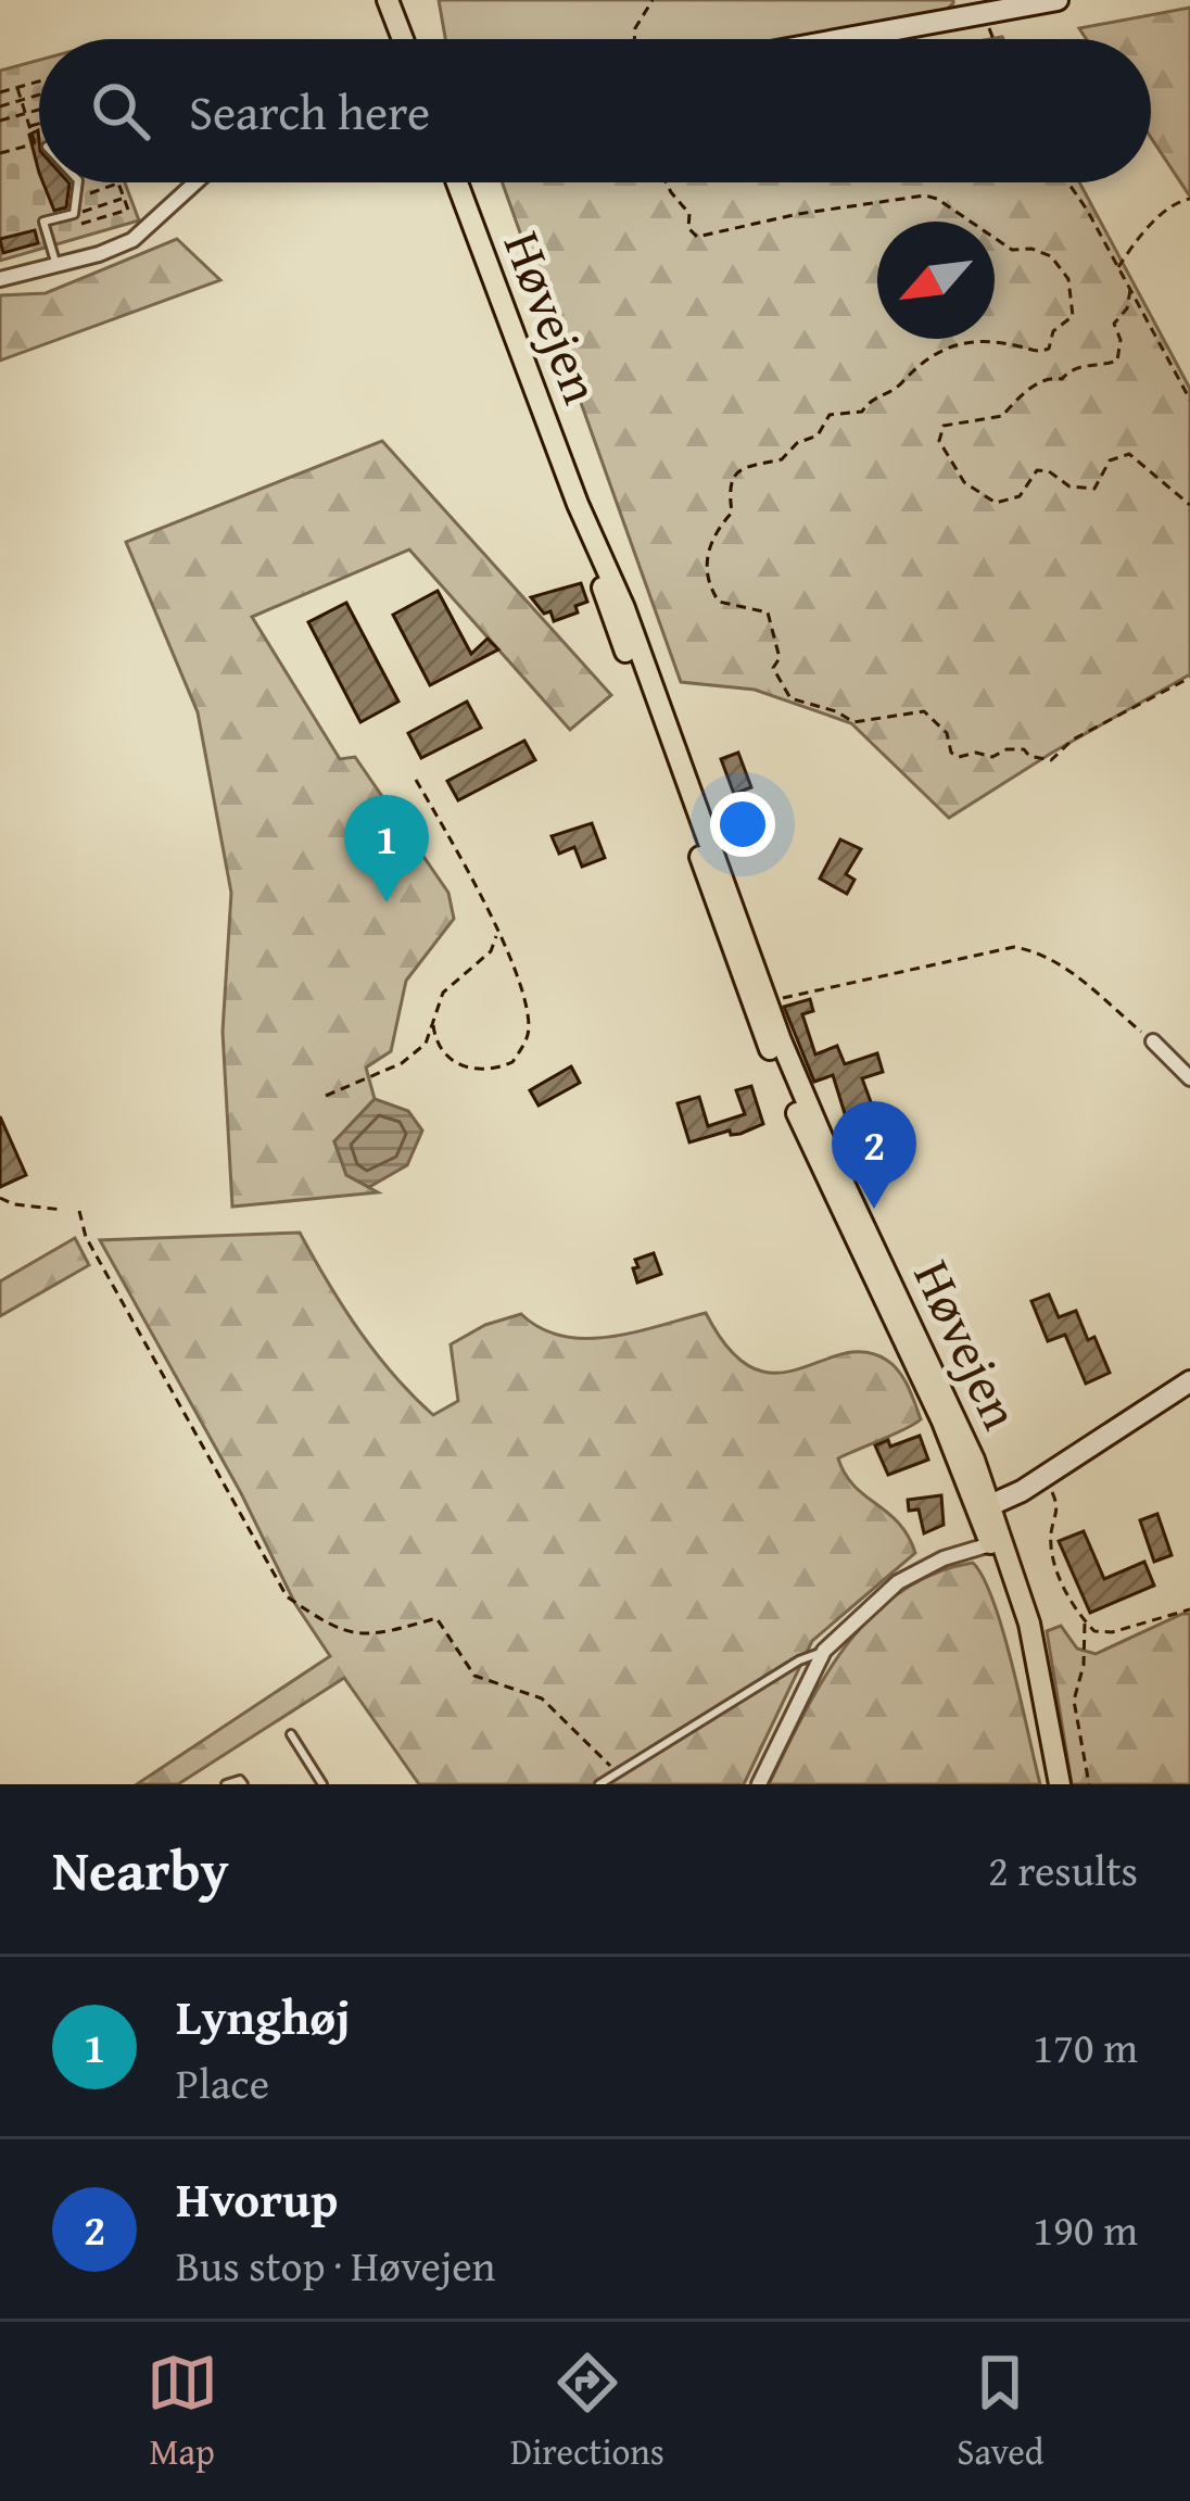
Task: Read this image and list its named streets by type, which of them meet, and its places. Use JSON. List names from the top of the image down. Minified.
{"streets":{"main road":["Høvejen"]},"north":"bottom left","page":{"search":"Search here","pins":["1","2"],"heading":["Nearby","2 results"],"list":[{"mark":"1","name":"Lynghøj","note":"Place","value":"170 m"},{"mark":"2","name":"Hvorup","note":"Bus stop · Høvejen","value":"190 m"}],"nav":["Map","Directions","Saved"]}}
